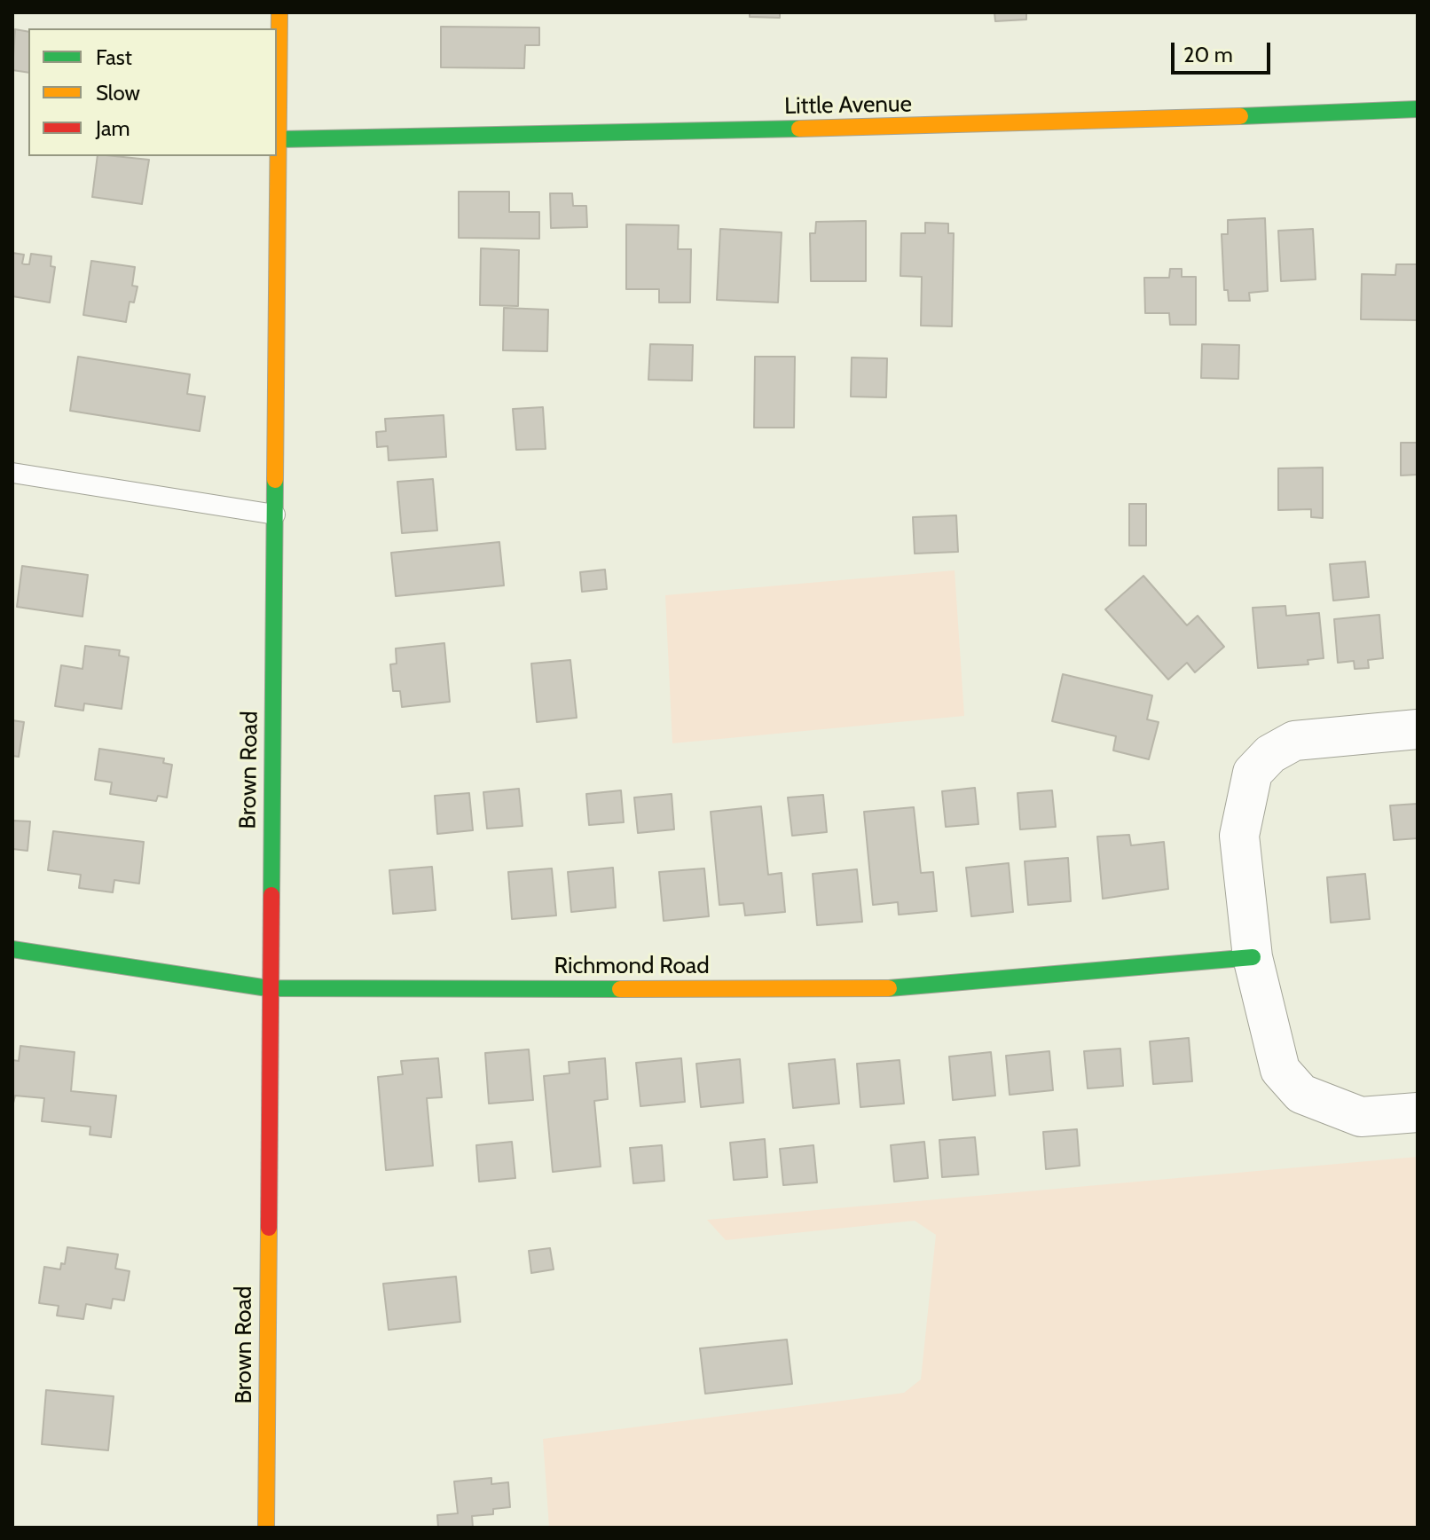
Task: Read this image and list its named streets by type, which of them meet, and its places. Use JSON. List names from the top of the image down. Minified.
{"streets":{"street":["Little Avenue","Brown Road","Richmond Road"]},"crossings":[["Little Avenue","Brown Road"],["Brown Road","Richmond Road"]],"legend":["Fast","Slow","Jam"],"scale_bar":"20 m"}
